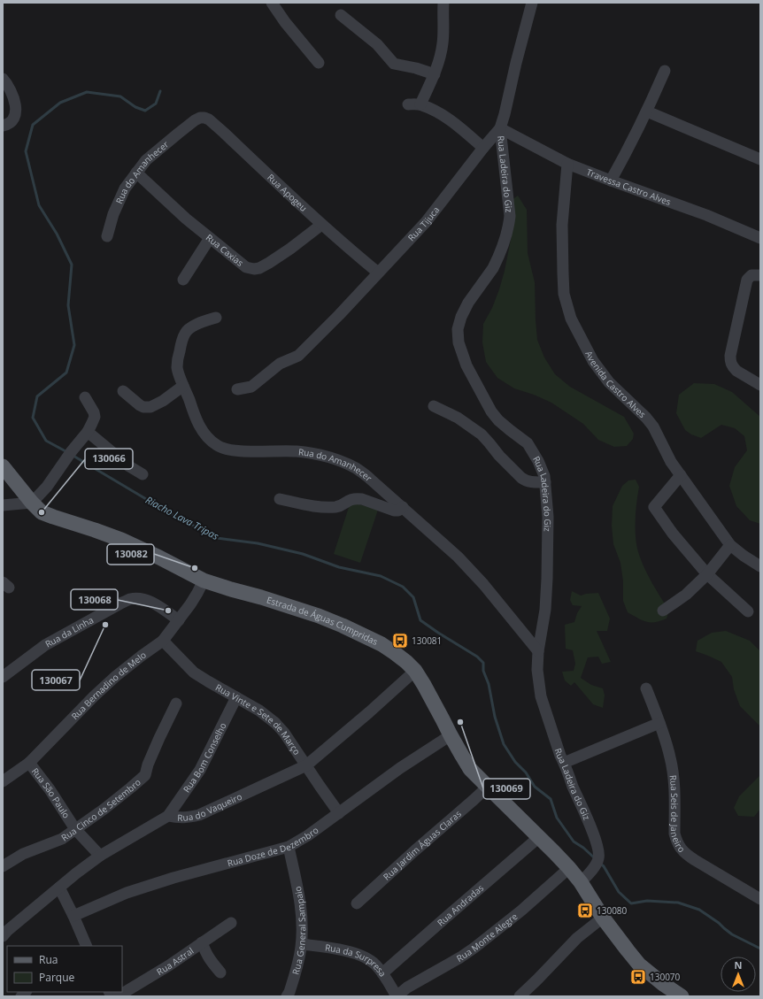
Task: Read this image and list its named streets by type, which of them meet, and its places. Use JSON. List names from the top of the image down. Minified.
{"streets":{"main road":["Estrada de Águas Cumpridas"],"street":["Rua do Amanhecer","Rua Ladeira do Giz","Travessa Castro Alves","Rua Apogeu","Rua Tijuca","Rua Caxias","Avenida Castro Alves","Rua da Linha","Rua Bernadino de Melo","Rua Vinte e Sete de Março","Rua Bom Conselho","Rua São Paulo","Rua do Vaqueiro","Rua Cinco de Setembro","Rua Seis de Janeiro","Rua Doze de Dezembro","Rua Jardim Águas Claras","Rua Andradas","Rua General Sampaio","Rua Monte Alegre","Rua Astral","Rua da Surpresa"]},"crossings":[["Rua do Amanhecer","Rua Ladeira do Giz"],["Rua do Amanhecer","Rua Apogeu"],["Rua do Amanhecer","Rua Caxias"],["Rua Ladeira do Giz","Travessa Castro Alves"],["Rua Ladeira do Giz","Rua Tijuca"],["Rua Ladeira do Giz","Estrada de Águas Cumpridas"],["Travessa Castro Alves","Rua Tijuca"],["Travessa Castro Alves","Avenida Castro Alves"],["Rua Apogeu","Rua Tijuca"],["Rua Apogeu","Rua Caxias"],["Estrada de Águas Cumpridas","Rua Bernadino de Melo"],["Estrada de Águas Cumpridas","Rua do Vaqueiro"],["Estrada de Águas Cumpridas","Rua Doze de Dezembro"],["Estrada de Águas Cumpridas","Rua Jardim Águas Claras"],["Estrada de Águas Cumpridas","Rua Andradas"],["Estrada de Águas Cumpridas","Rua Monte Alegre"],["Rua da Linha","Rua Bernadino de Melo"],["Rua Bernadino de Melo","Rua Vinte e Sete de Março"],["Rua Bernadino de Melo","Rua São Paulo"],["Rua Vinte e Sete de Março","Rua Bom Conselho"],["Rua Vinte e Sete de Março","Rua do Vaqueiro"],["Rua Vinte e Sete de Março","Rua Doze de Dezembro"],["Rua Bom Conselho","Rua do Vaqueiro"],["Rua São Paulo","Rua do Vaqueiro"],["Rua São Paulo","Rua Cinco de Setembro"],["Rua Doze de Dezembro","Rua General Sampaio"],["Rua Andradas","Rua da Surpresa"],["Rua General Sampaio","Rua da Surpresa"],["Rua Monte Alegre","Rua da Surpresa"]],"water":["Riacho Lava Tripas"],"places":{"other":["130066","130082","130068","130067","130069"],"bus stop":["130081","130080","130070"]},"legend":["Rua","Parque"],"north":"top"}
